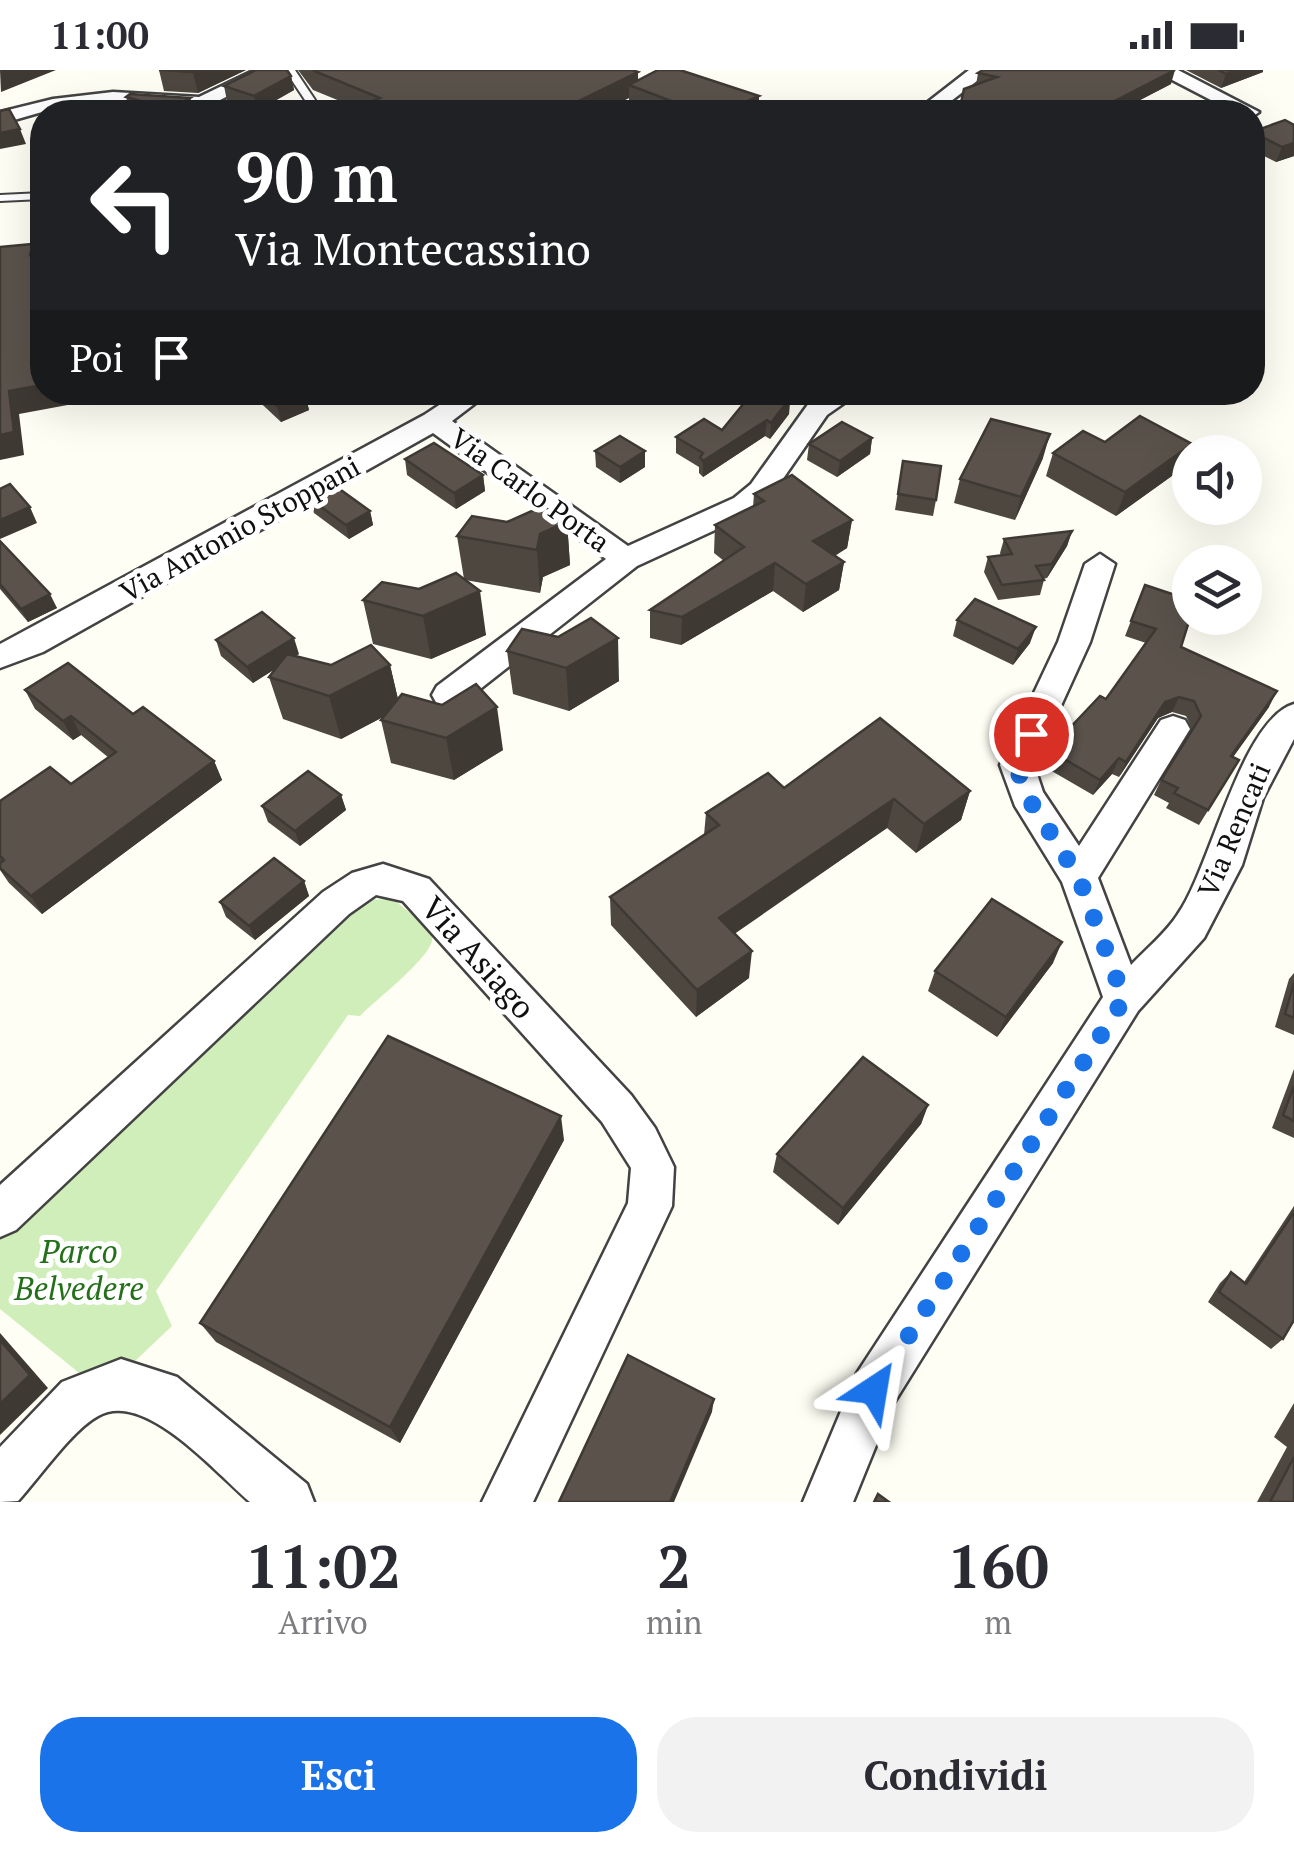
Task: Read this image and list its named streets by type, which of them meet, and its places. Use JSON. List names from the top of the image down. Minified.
{"streets":{"street":["Via Carlo Porta","Via Antonio Stoppani","Via Rencati","Via Asiago"]},"crossings":[["Via Carlo Porta","Via Antonio Stoppani"]],"parks":["Parco Belvedere"],"page":{"status":"11:00","turn":["90 m","Via Montecassino"],"then":"Poi","eta":["11:02","Arrivo","2","min","160","m"],"buttons":["Esci","Condividi"]}}
